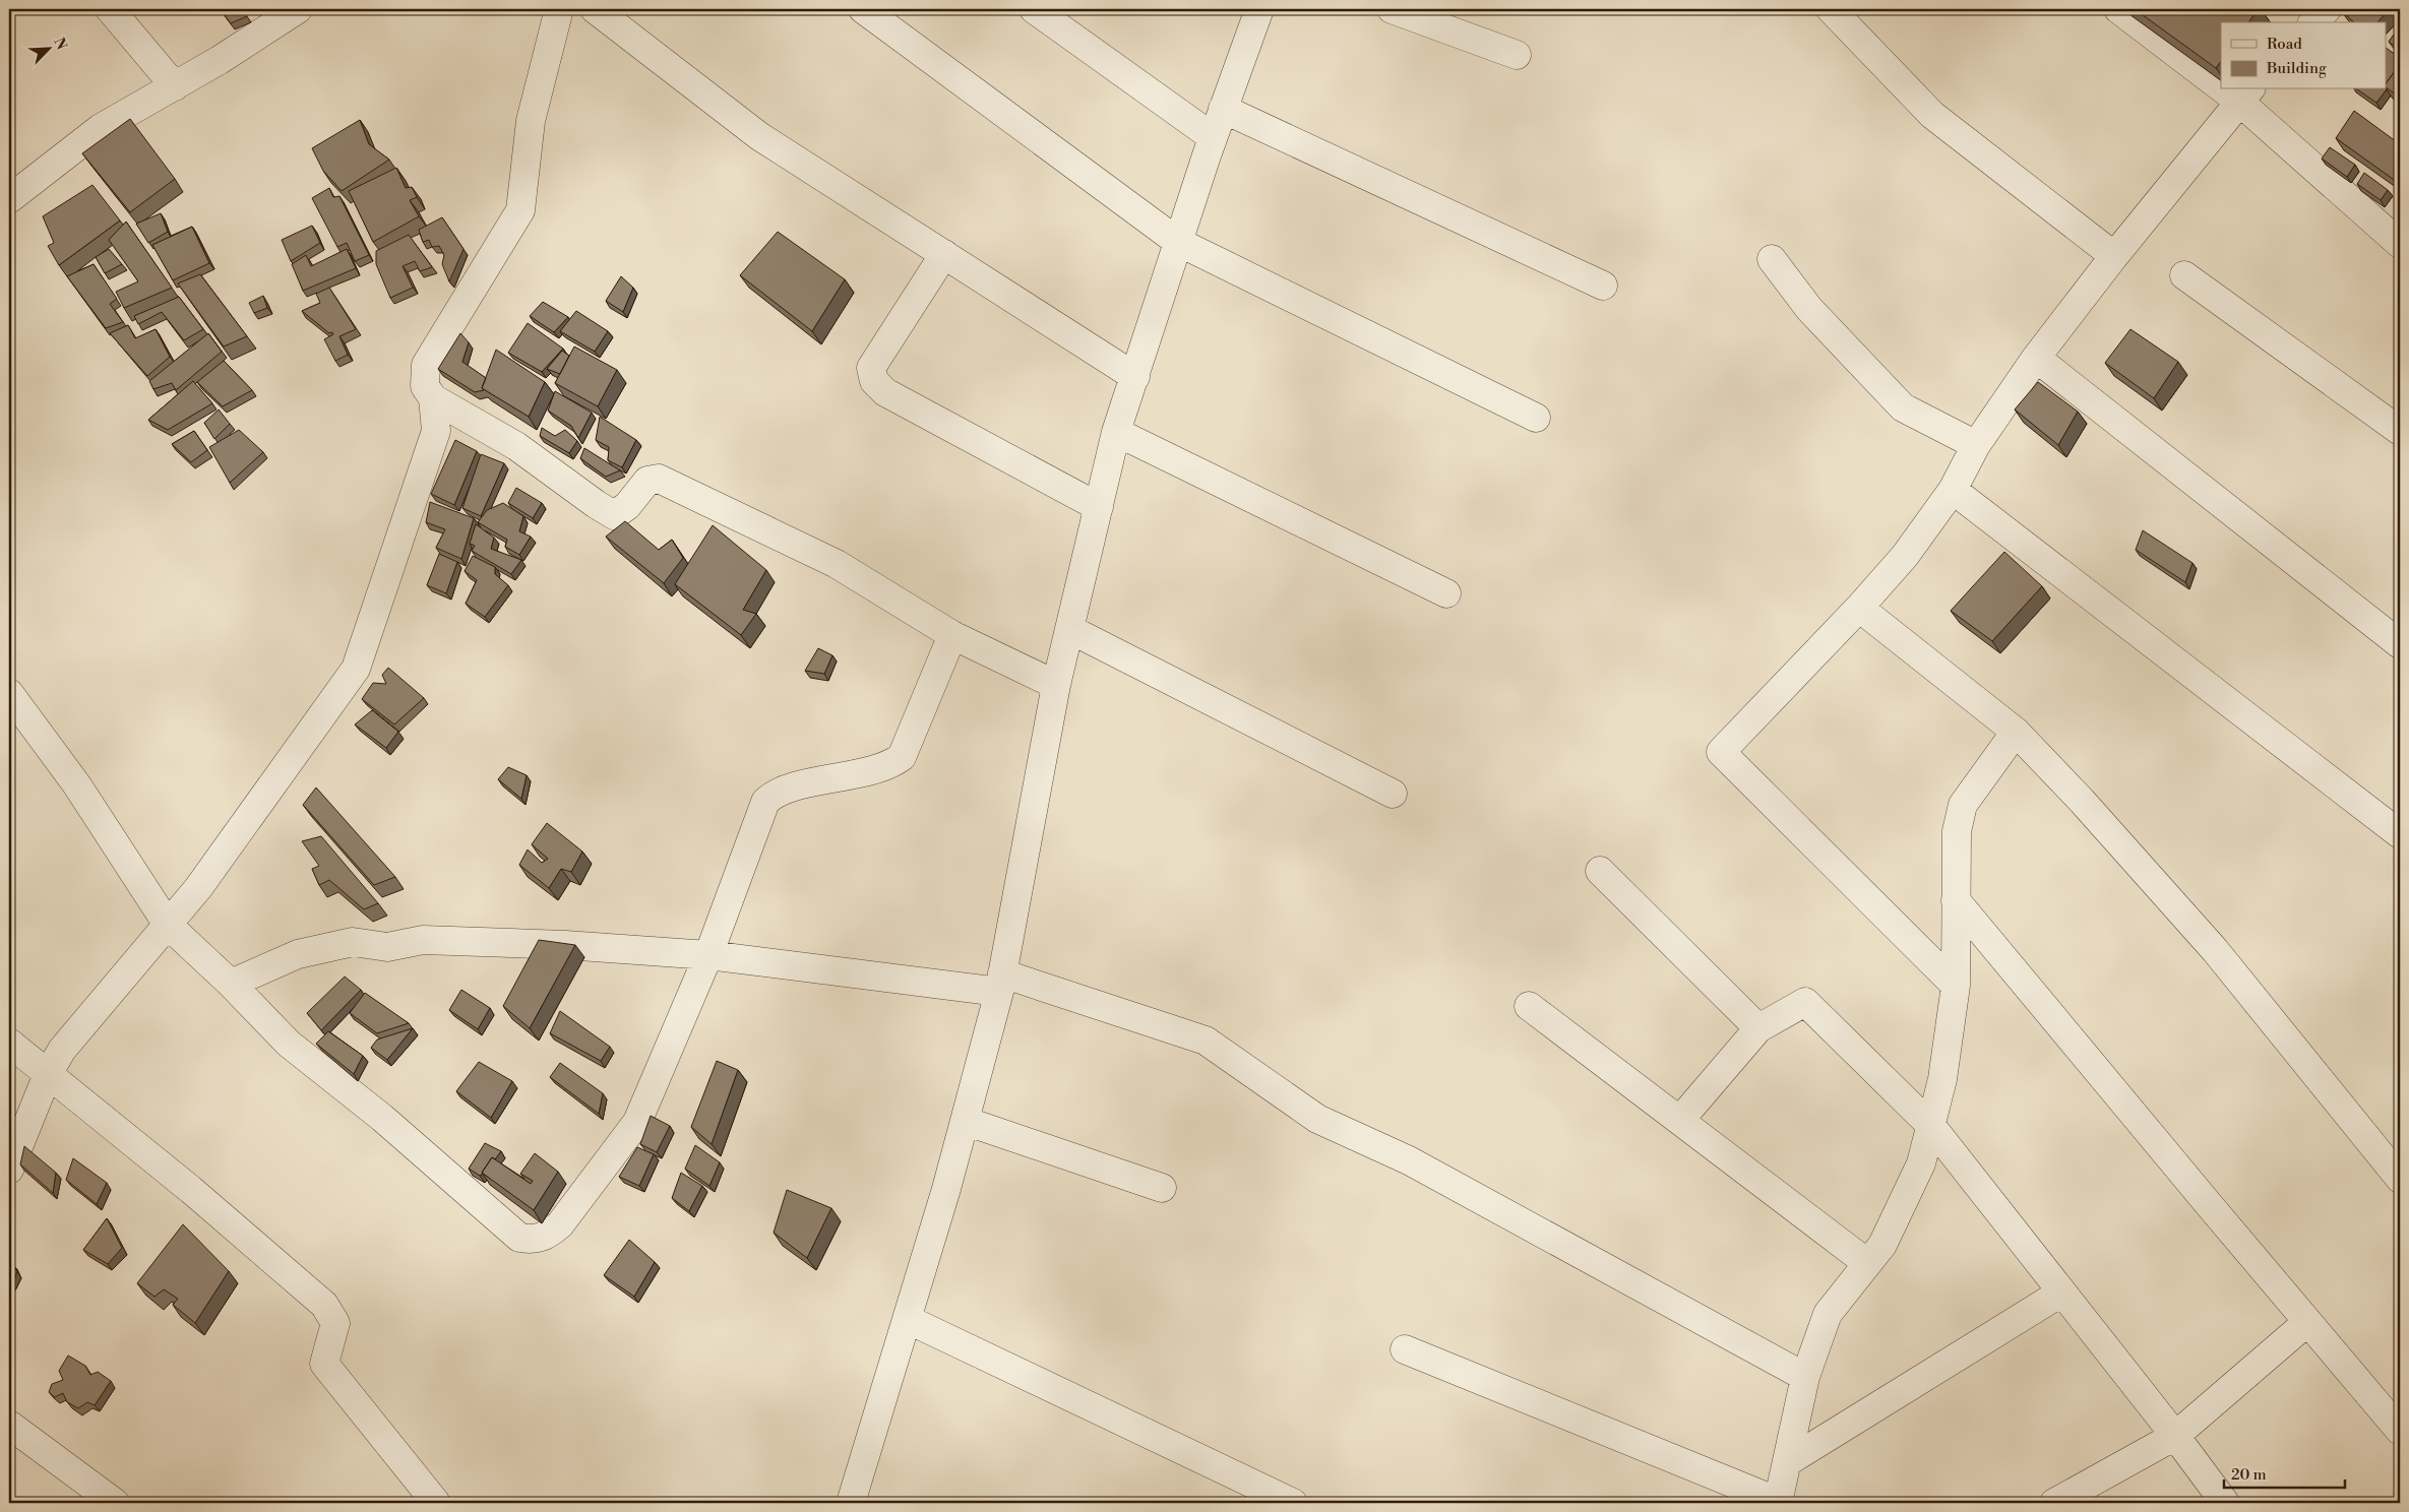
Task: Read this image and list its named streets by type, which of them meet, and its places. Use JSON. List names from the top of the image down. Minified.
{"legend":["Road","Building"],"scale_bar":"20 m","north":"top right"}
